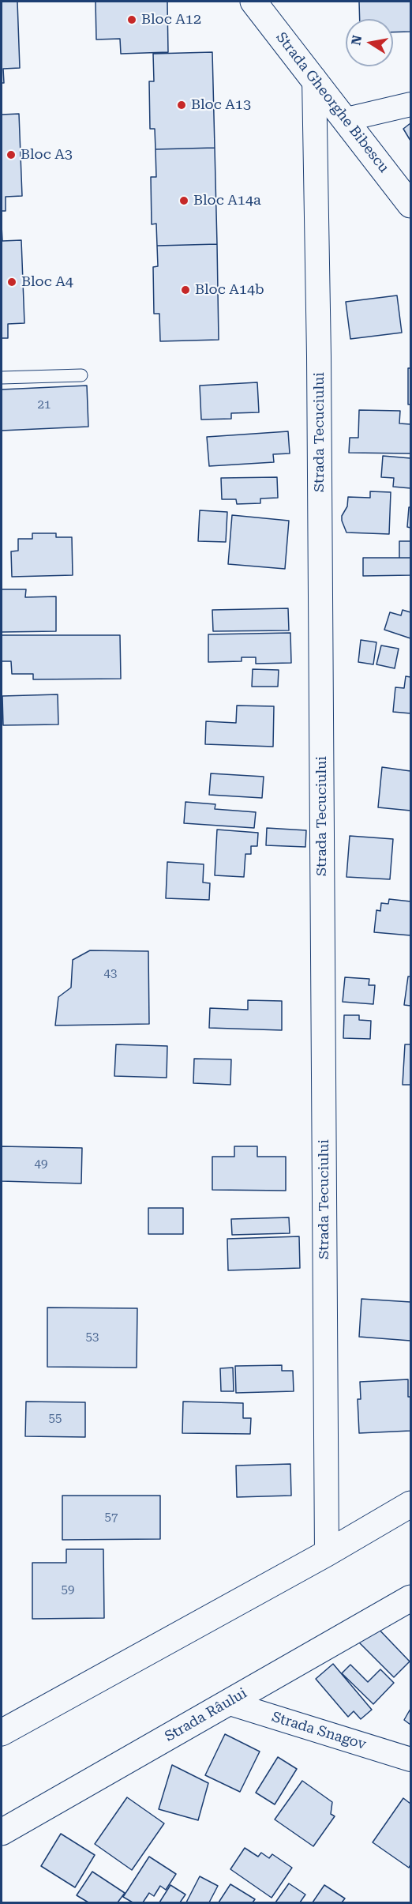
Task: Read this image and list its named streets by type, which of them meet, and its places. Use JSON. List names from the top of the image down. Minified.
{"streets":{"main road":["Strada Gheorghe Bibescu","Strada Râului"],"street":["Strada Tecuciului","Strada Snagov"]},"crossings":[["Strada Gheorghe Bibescu","Strada Tecuciului"],["Strada Râului","Strada Snagov"]],"places":["Bloc A12","Bloc A13","Bloc A3","Bloc A14a","Bloc A4","Bloc A14b"],"house_numbers":["21","43","49","53","55","57","59"],"north":"left"}
